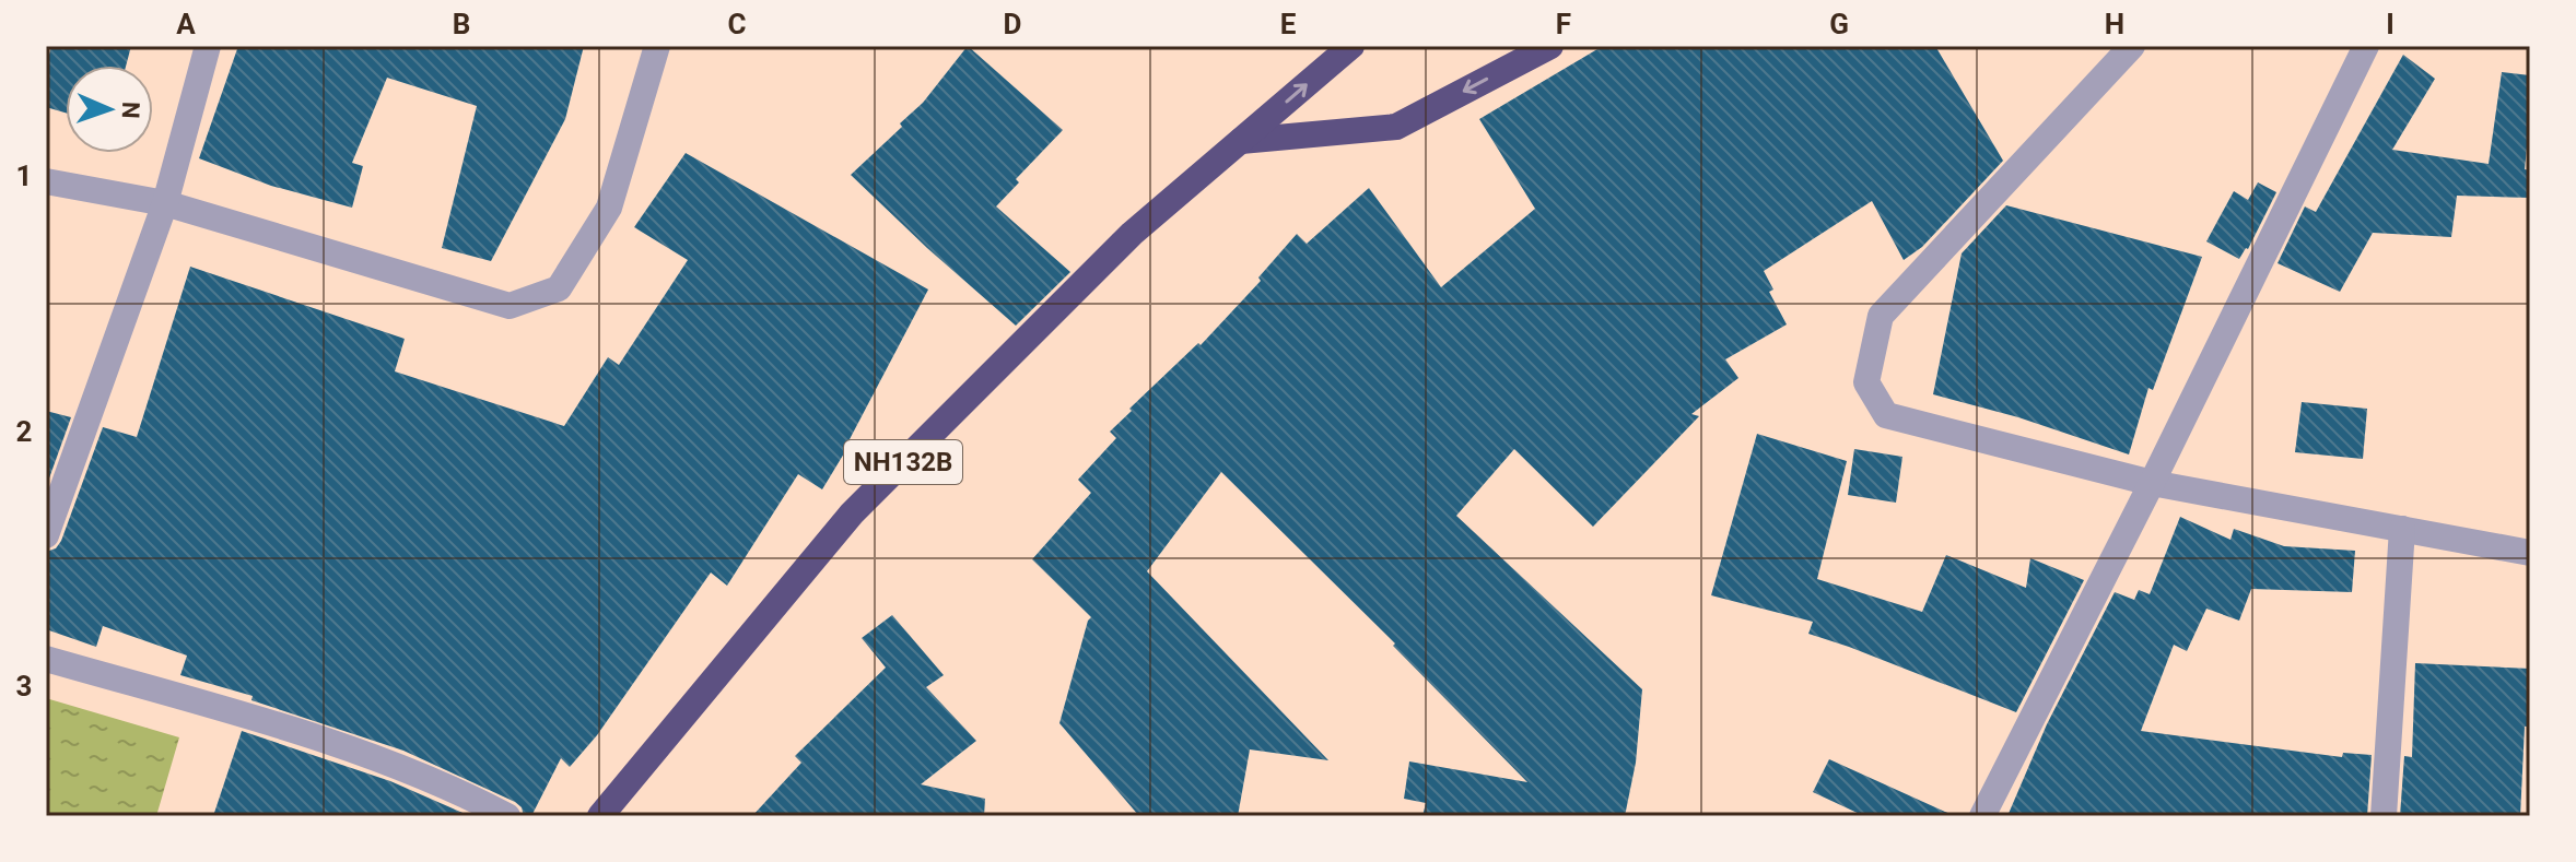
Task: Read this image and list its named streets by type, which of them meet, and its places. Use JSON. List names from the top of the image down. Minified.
{"streets":{"highway":["NH132B"]},"north":"right","grid":{"columns":["A","B","C","D","E","F","G","H","I"],"rows":["1","2","3"]}}
